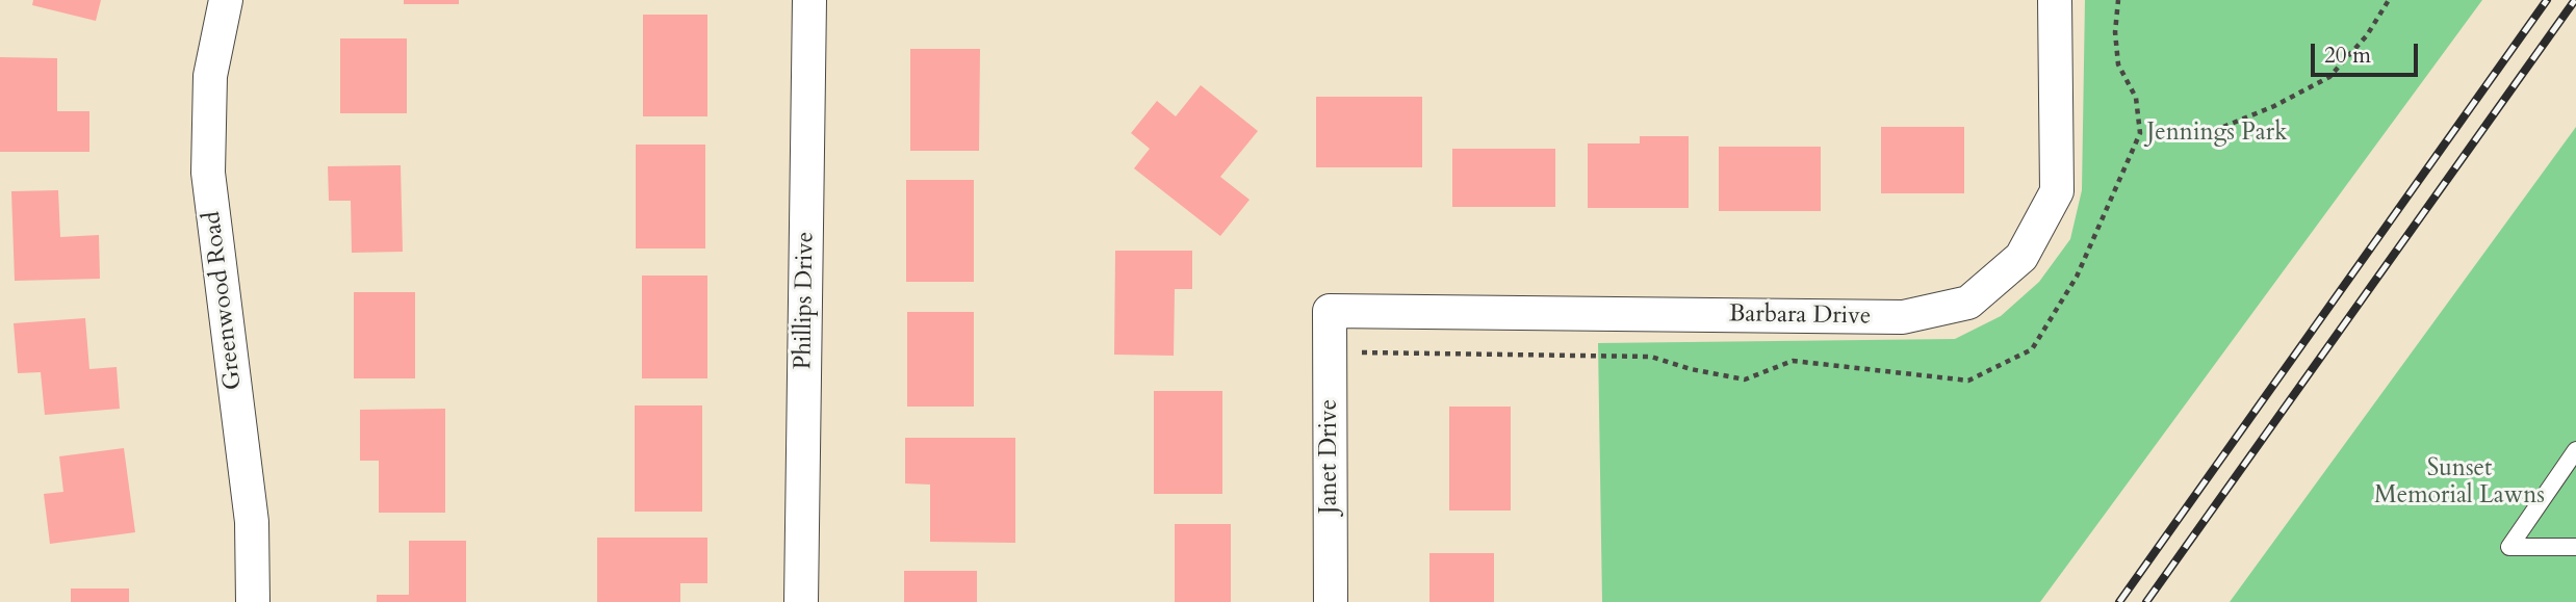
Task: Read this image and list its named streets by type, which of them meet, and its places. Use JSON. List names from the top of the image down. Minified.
{"streets":{"street":["Greenwood Road","Phillips Drive","Barbara Drive","Janet Drive"]},"crossings":[["Barbara Drive","Janet Drive"]],"parks":["Jennings Park","Sunset Memorial Lawns"],"scale_bar":"20 m"}
